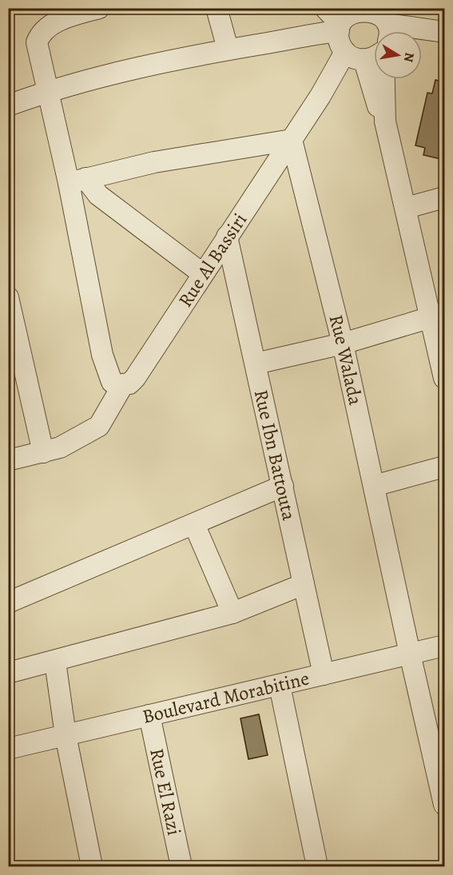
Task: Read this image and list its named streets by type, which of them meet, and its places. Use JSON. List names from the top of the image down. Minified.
{"streets":{"street":["Rue Al Bassiri","Rue Walada","Rue Ibn Battouta","Boulevard Morabitine","Rue El Razi"]},"crossings":[["Rue Al Bassiri","Rue Walada"],["Rue Al Bassiri","Rue Ibn Battouta"],["Rue Walada","Boulevard Morabitine"],["Rue Ibn Battouta","Boulevard Morabitine"],["Boulevard Morabitine","Rue El Razi"]],"north":"right"}
